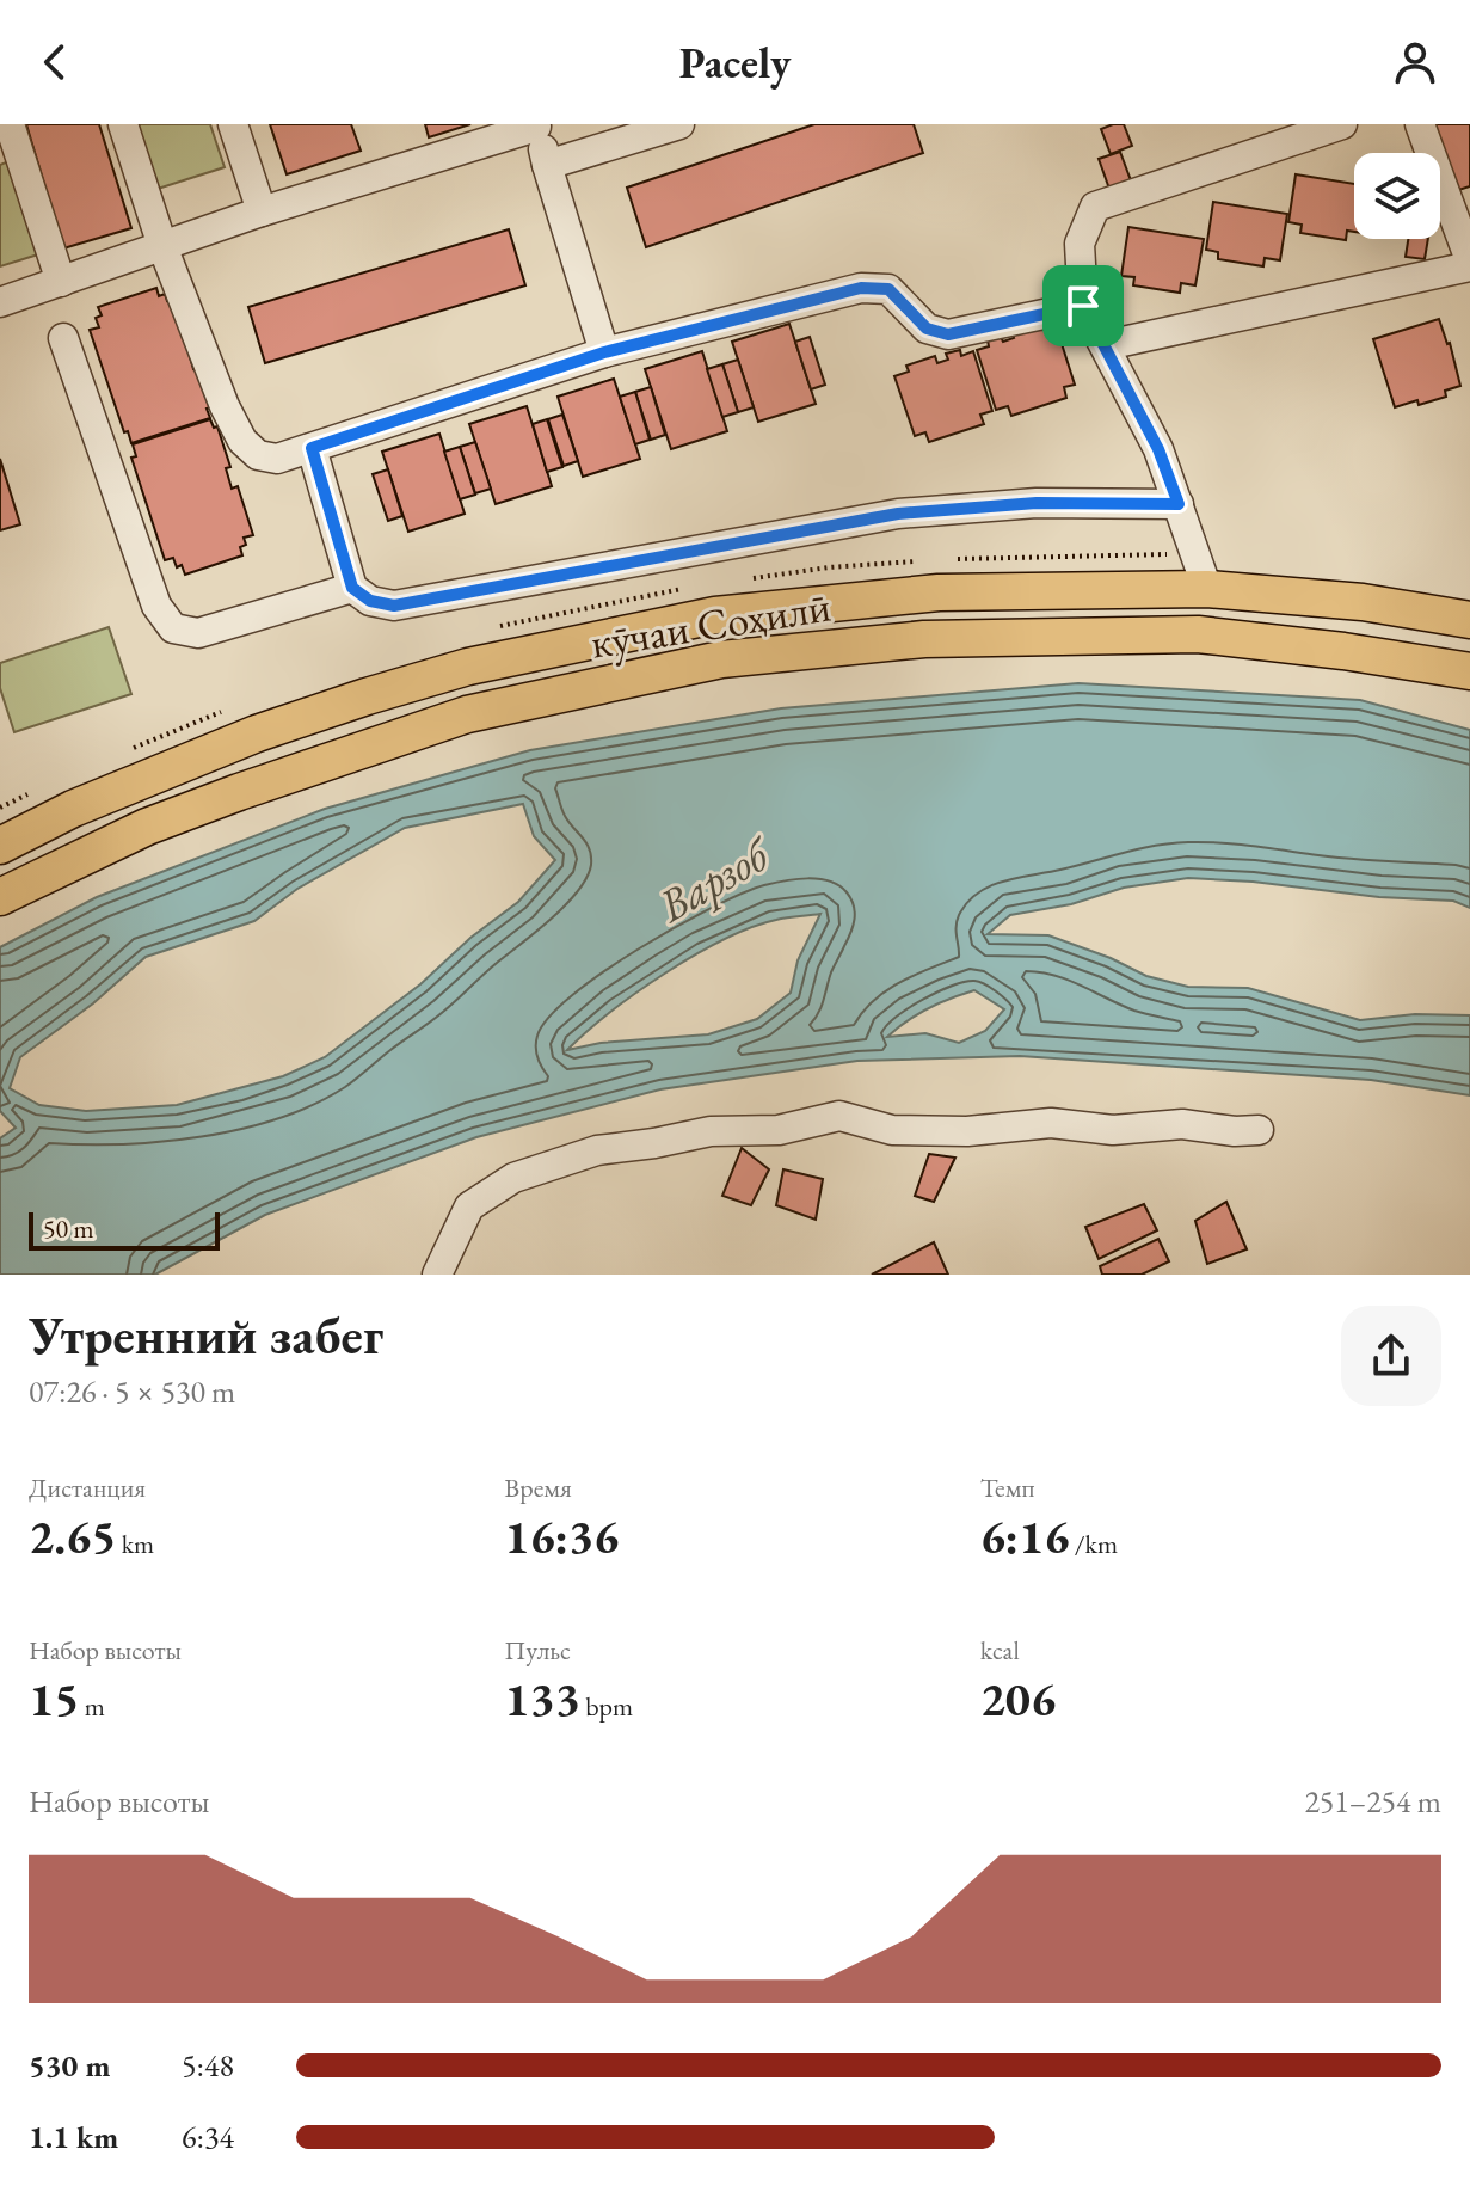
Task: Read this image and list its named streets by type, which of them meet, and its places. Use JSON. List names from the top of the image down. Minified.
{"streets":{"main road":["кӯчаи Соҳилӣ"]},"water":["Варзоб"],"scale_bar":"50 m","page":{"header":"Pacely","scale":"50 m","heading":["Утренний забег","07:26 · 5 × 530 m"],"stats":[["Дистанция","2.65 km"],["Время","16:36"],["Темп","6:16 /km"],["Набор высоты","15 m"],["Пульс","133 bpm"],["kcal","206"]],"chart":["Набор высоты","251–254 m"],"list":[{"name":"530 m","note":"5:48"},{"name":"1.1 km","note":"6:34"}]}}
